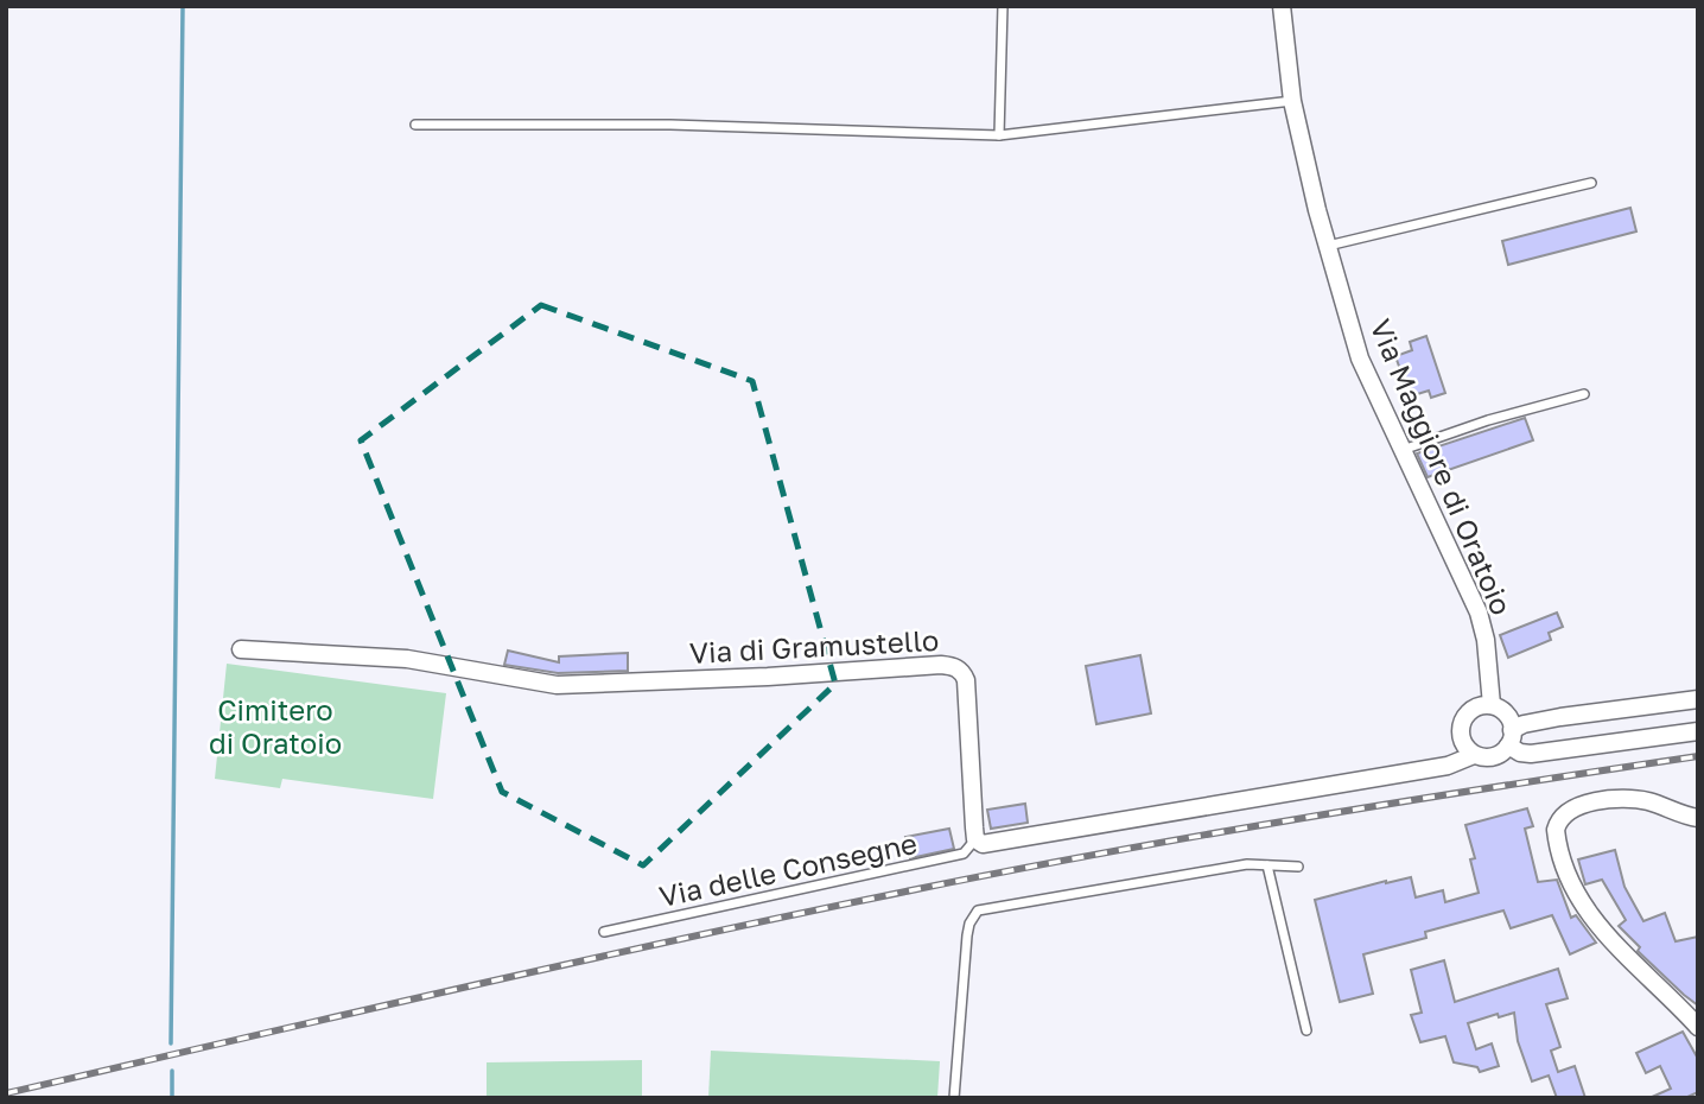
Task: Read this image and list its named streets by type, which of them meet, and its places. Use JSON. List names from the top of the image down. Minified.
{"streets":{"street":["Via Maggiore di Oratoio","Via di Gramustello"],"lane":["Via delle Consegne"]},"crossings":[["Via di Gramustello","Via delle Consegne"]],"parks":["Cimitero di Oratoio"]}
